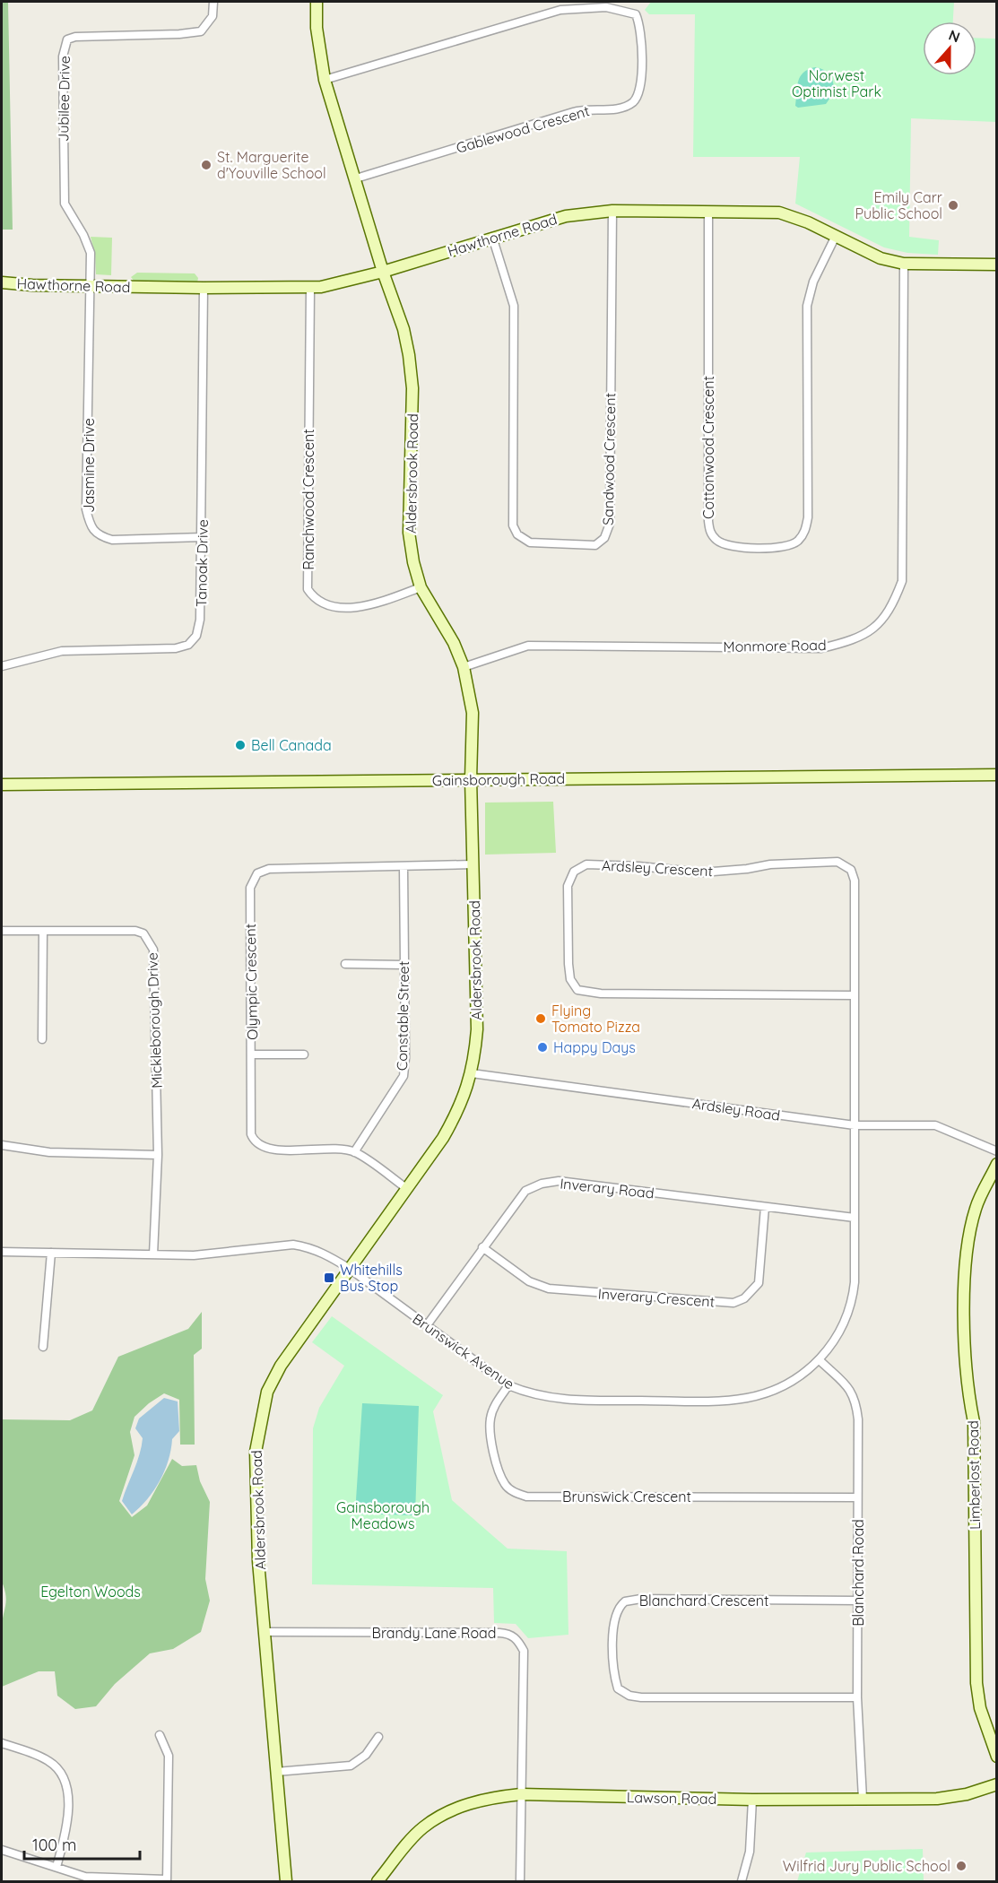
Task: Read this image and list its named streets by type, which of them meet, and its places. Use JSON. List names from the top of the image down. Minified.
{"streets":{"street":["Jubilee Drive","Gablewood Crescent","Hawthorne Road","Cottonwood Crescent","Sandwood Crescent","Jasmine Drive","Aldersbrook Road","Ranchwood Crescent","Tanoak Drive","Monmore Road","Gainsborough Road","Ardsley Crescent","Olympic Crescent","Constable Street","Mickleborough Drive","Ardsley Road","Inverary Road","Inverary Crescent","Brunswick Avenue","Limberlost Road","Brunswick Crescent","Blanchard Road","Blanchard Crescent","Brandy Lane Road","Lawson Road"]},"crossings":[["Jubilee Drive","Hawthorne Road"],["Jubilee Drive","Jasmine Drive"],["Gablewood Crescent","Aldersbrook Road"],["Hawthorne Road","Cottonwood Crescent"],["Hawthorne Road","Sandwood Crescent"],["Hawthorne Road","Jasmine Drive"],["Hawthorne Road","Aldersbrook Road"],["Hawthorne Road","Ranchwood Crescent"],["Hawthorne Road","Tanoak Drive"],["Hawthorne Road","Monmore Road"],["Jasmine Drive","Tanoak Drive"],["Aldersbrook Road","Ranchwood Crescent"],["Aldersbrook Road","Monmore Road"],["Aldersbrook Road","Gainsborough Road"],["Aldersbrook Road","Olympic Crescent"],["Aldersbrook Road","Ardsley Road"],["Aldersbrook Road","Brunswick Avenue"],["Aldersbrook Road","Brandy Lane Road"],["Ardsley Crescent","Ardsley Road"],["Ardsley Crescent","Brunswick Avenue"],["Olympic Crescent","Constable Street"],["Mickleborough Drive","Brunswick Avenue"],["Ardsley Road","Brunswick Avenue"],["Inverary Road","Inverary Crescent"],["Inverary Road","Brunswick Avenue"],["Brunswick Avenue","Brunswick Crescent"],["Brunswick Avenue","Blanchard Road"],["Brunswick Crescent","Blanchard Road"],["Blanchard Road","Blanchard Crescent"],["Blanchard Road","Lawson Road"],["Brandy Lane Road","Lawson Road"]],"parks":["Norwest Optimist Park","Gainsborough Meadows","Egelton Woods"],"places":{"other":["St. Marguerite d'Youville School","Emily Carr Public School","Bell Canada","Flying Tomato Pizza","Happy Days","Wilfrid Jury Public School"],"transit":["Whitehills Bus Stop"]},"scale_bar":"100 m","north":"top"}
